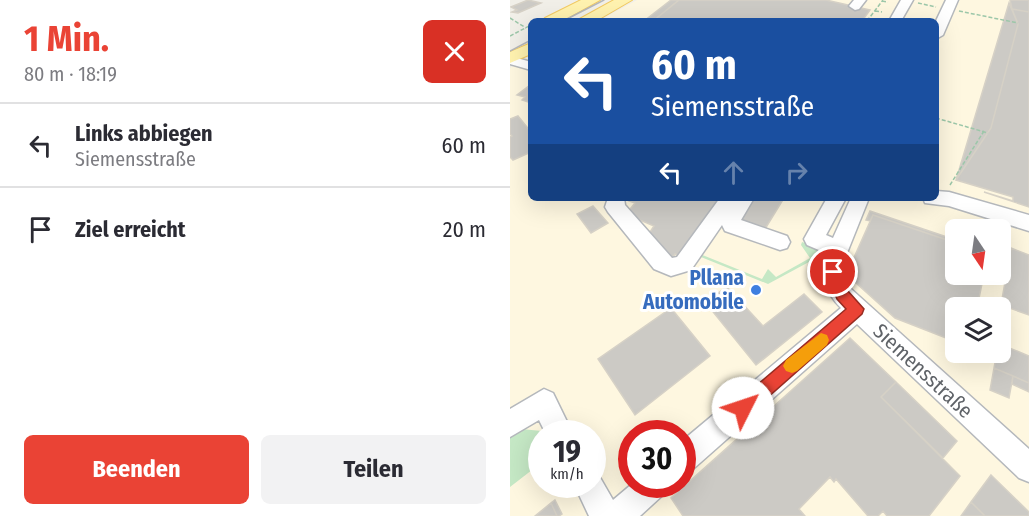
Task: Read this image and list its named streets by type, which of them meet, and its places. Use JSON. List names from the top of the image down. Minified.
{"streets":{"street":["Siemensstraße"]},"places":["Pllana Automobile"],"north":"bottom","page":{"heading":["1 Min.","80 m · 18:19"],"turn":["60 m","Siemensstraße"],"list":[{"name":"Links abbiegen","note":"Siemensstraße","value":"60 m"},{"name":"Ziel erreicht","value":"20 m"}],"speed":"19 km/h","limit":"30","buttons":["Beenden","Teilen"]}}
